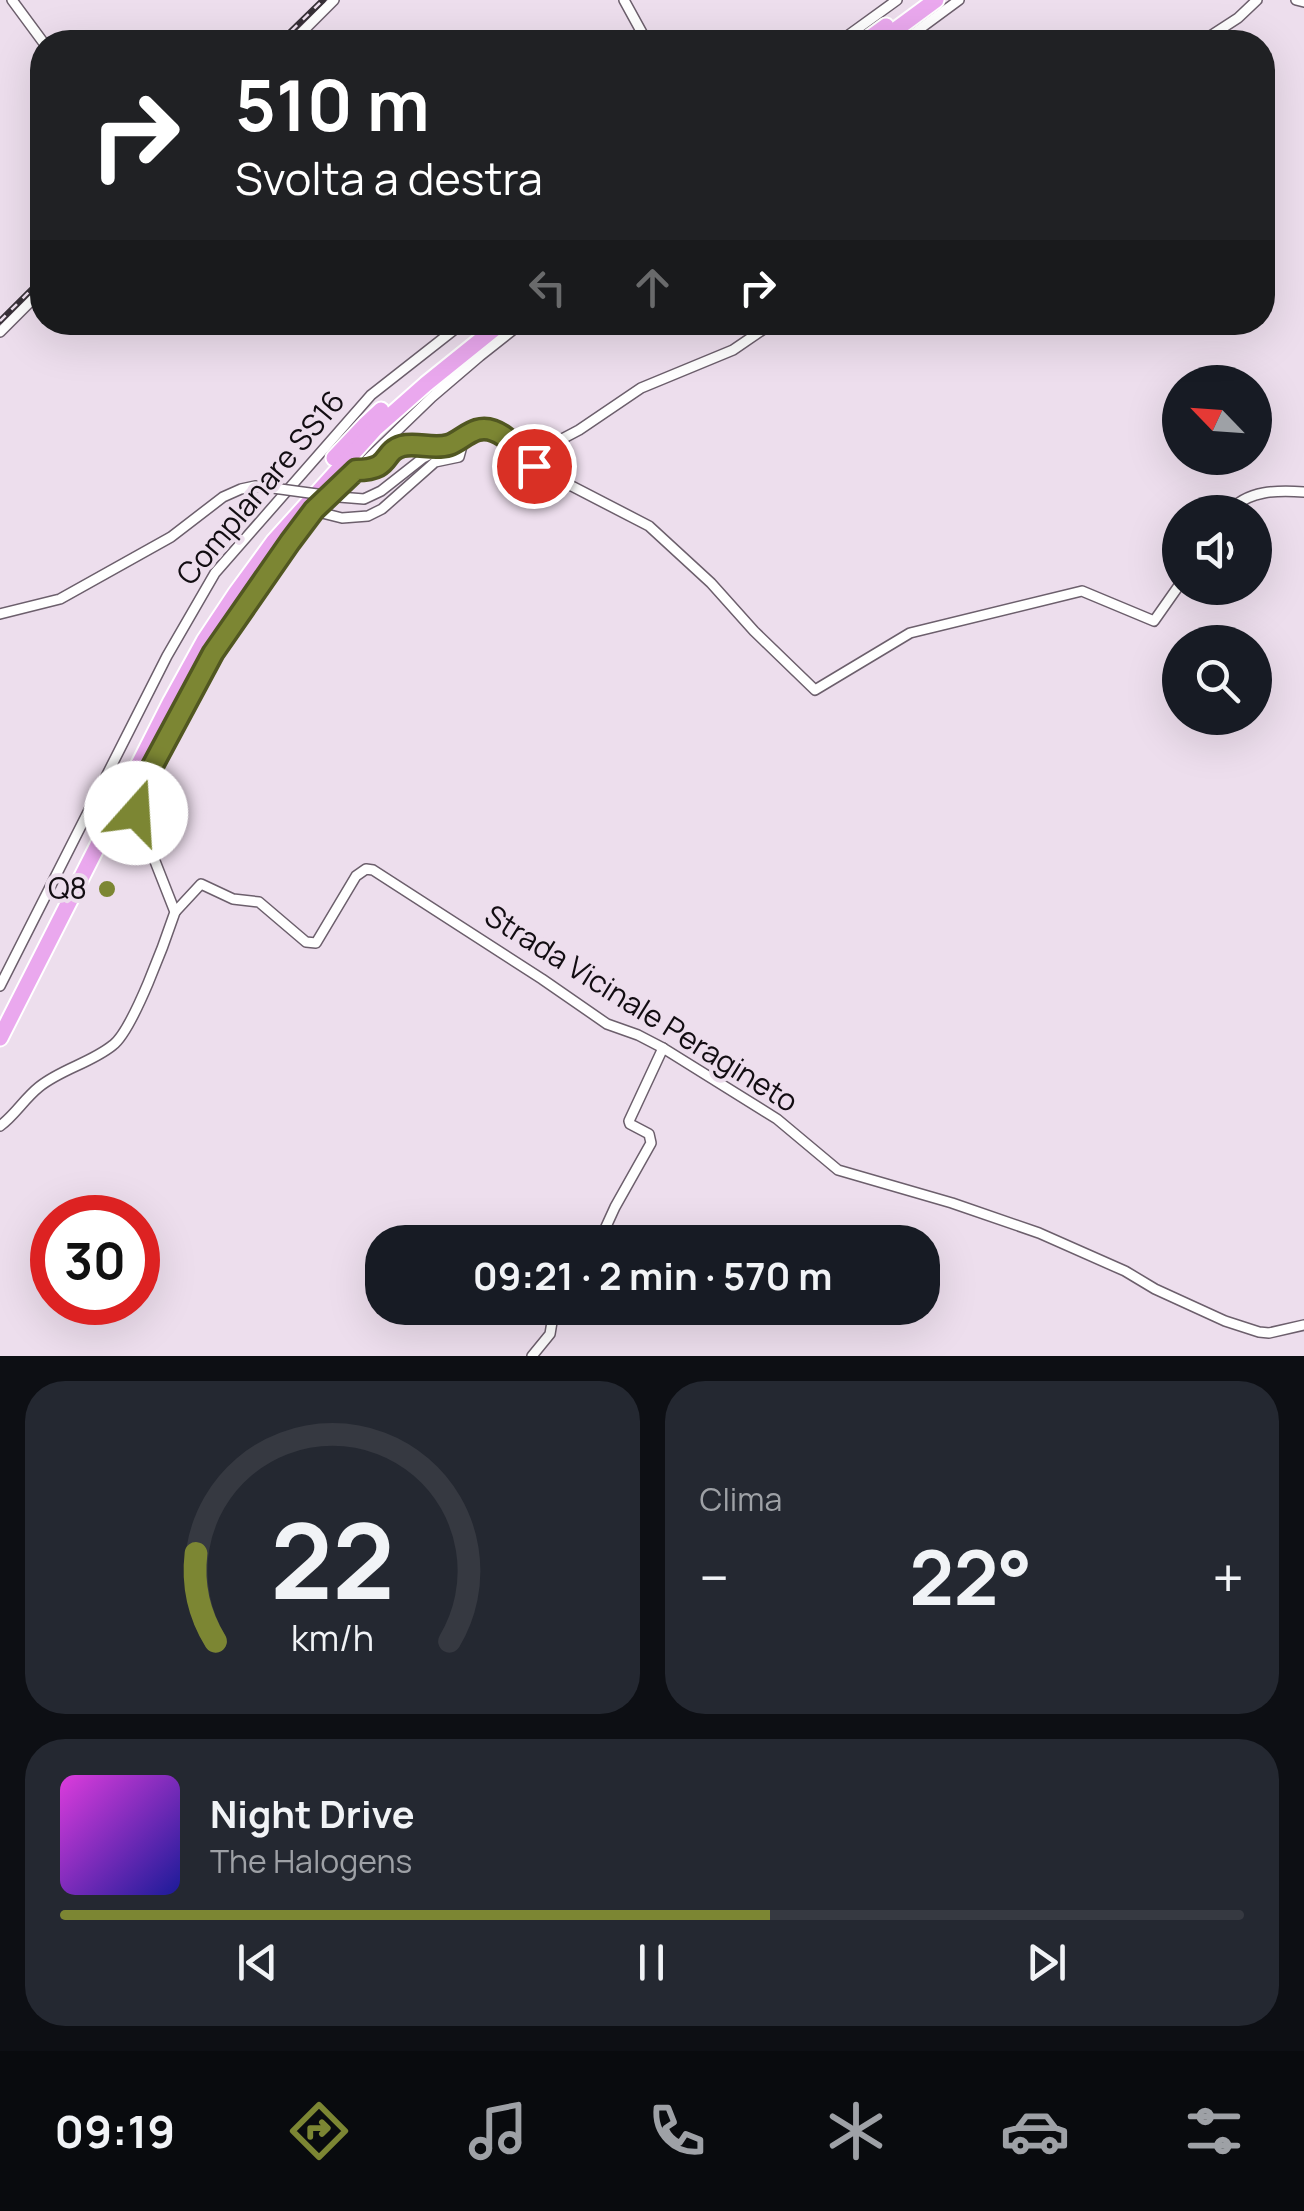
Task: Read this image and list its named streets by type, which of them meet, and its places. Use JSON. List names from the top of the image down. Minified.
{"streets":{"street":["Complanare SS16","Strada Vicinale Peragineto"]},"places":["Q8"],"north":"top left","page":{"turn":["510 m","Svolta a destra"],"limit":"30","trip":"09:21 · 2 min · 570 m","tile":"Clima","heat":["−","22°","+"],"song":["Night Drive","The Halogens"],"tabs":"09:19","gauge":["22","km/h"]}}
